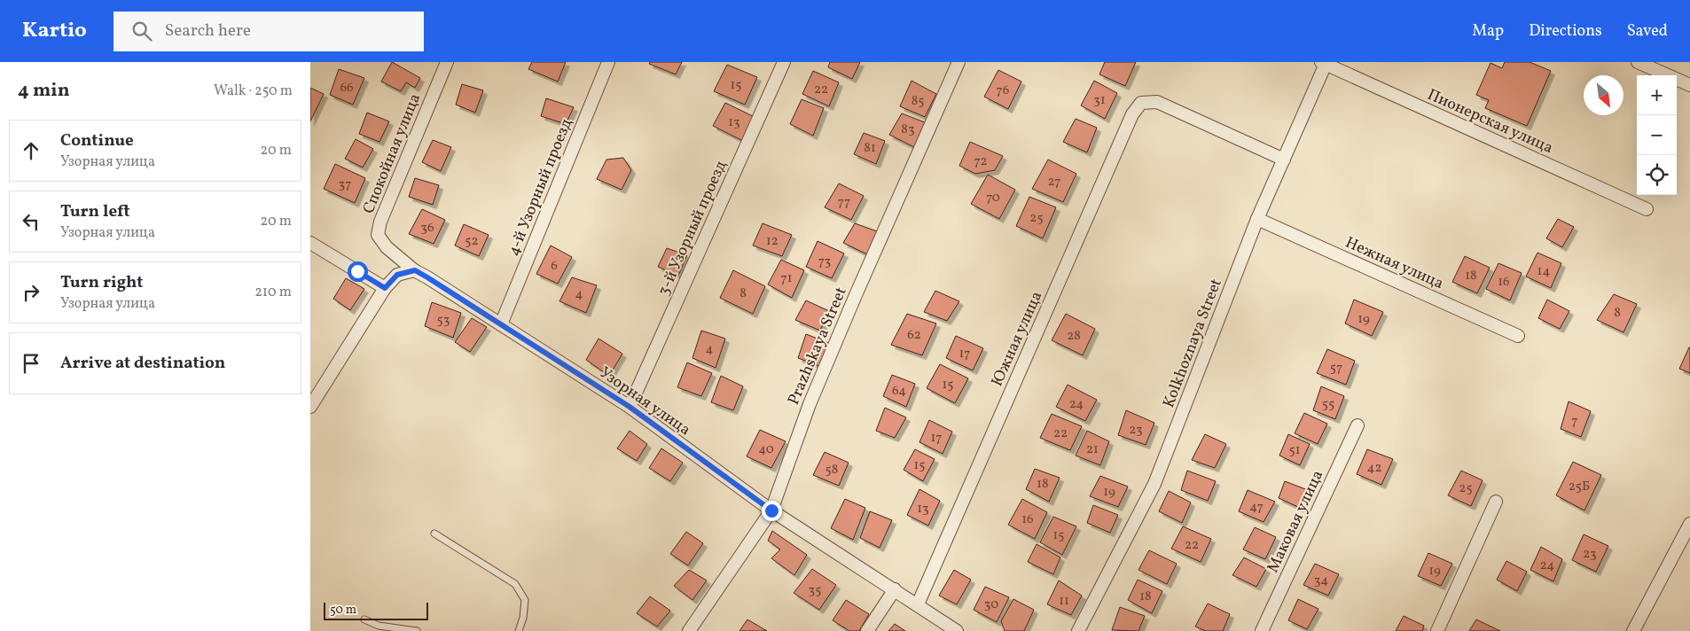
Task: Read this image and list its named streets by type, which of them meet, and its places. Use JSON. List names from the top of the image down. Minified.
{"streets":{"street":["Пионерская улица","Спокойная улица","4-й Узорный проезд","3-й Узорный проезд","Нежная улица","Южная улица","Kolkhoznaya Street","Prazhskaya Street","Узорная улица","Маковая улица"]},"crossings":[["Пионерская улица","Kolkhoznaya Street"],["Спокойная улица","Узорная улица"],["4-й Узорный проезд","Узорная улица"],["3-й Узорный проезд","Узорная улица"],["Нежная улица","Kolkhoznaya Street"],["Южная улица","Kolkhoznaya Street"],["Южная улица","Узорная улица"],["Prazhskaya Street","Узорная улица"]],"house_numbers":["15","66","22","76","31","85","13","83","81","72","27","37","70","77","25","36","52","12","73","6","14","18","71","16","8","4","8","19","53","62","28","4","17","57","15","64","24","55","7","23","22","17","40","21","51","15","42","58","18","25Б","25","19","47","13","16","15","22","23","24","19","34","35","18","11","30"],"scale_bar":"50 m","north":"bottom right","page":{"header":"Kartio","search":"Search here","nav":["Map","Directions","Saved"],"heading":["4 min","Walk · 250 m"],"map_buttons":["+","−"],"list":[["Continue","Узорная улица","20 m"],["Turn left","Узорная улица","20 m"],["Turn right","Узорная улица","210 m"],"Arrive at destination"],"scale":"50 m"}}
